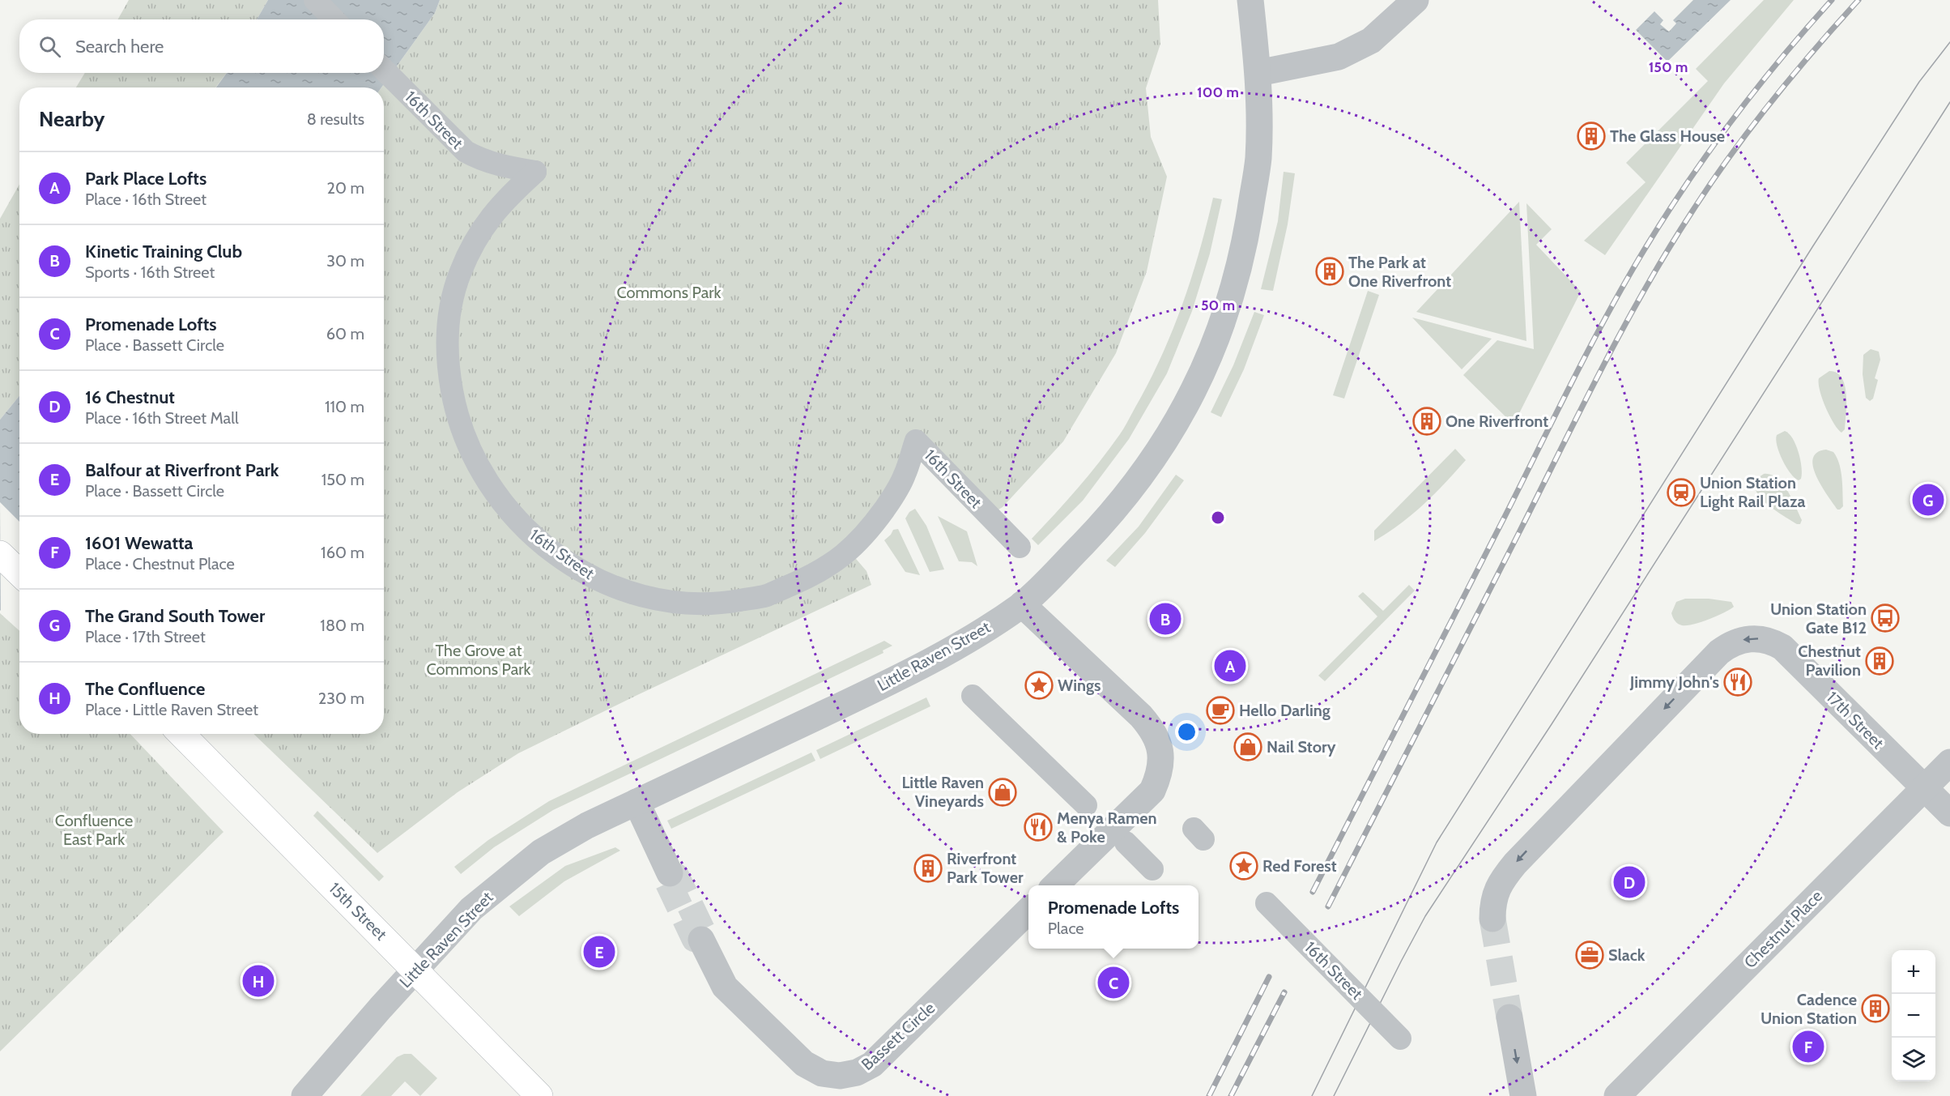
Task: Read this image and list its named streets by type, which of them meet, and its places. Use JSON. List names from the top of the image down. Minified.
{"streets":{"main road":["15th Street"],"street":["16th Street","Little Raven Street","17th Street","Chestnut Place","Bassett Circle"]},"crossings":[["Little Raven Street","15th Street"],["17th Street","Chestnut Place"]],"parks":["Commons Park","The Grove at Commons Park","Confluence East Park"],"places":{"building":["The Glass House","The Park at One Riverfront","One Riverfront","Chestnut Pavilion","Riverfront Park Tower","Cadence Union Station"],"station":["Union Station Light Rail Plaza"],"bus stop":["Union Station Gate B12"],"restaurant":["Jimmy John's","Menya Ramen & Poke"],"place":["Wings","Red Forest"],"cafe":["Hello Darling"],"shop":["Nail Story","Little Raven Vineyards"],"office":["Slack"]},"page":{"search":"Search here","heading":["Nearby","8 results"],"list":[{"mark":"A","name":"Park Place Lofts","note":"Place · 16th Street","value":"20 m"},{"mark":"B","name":"Kinetic Training Club","note":"Sports · 16th Street","value":"30 m"},{"mark":"C","name":"Promenade Lofts","note":"Place · Bassett Circle","value":"60 m"},{"mark":"D","name":"16 Chestnut","note":"Place · 16th Street Mall","value":"110 m"},{"mark":"E","name":"Balfour at Riverfront Park","note":"Place · Bassett Circle","value":"150 m"},{"mark":"F","name":"1601 Wewatta","note":"Place · Chestnut Place","value":"160 m"},{"mark":"G","name":"The Grand South Tower","note":"Place · 17th Street","value":"180 m"},{"mark":"H","name":"The Confluence","note":"Place · Little Raven Street","value":"230 m"}],"pins":["G","B","A","D","E","H","C","F"],"popup":["Promenade Lofts","Place"],"map_buttons":["+","−"]},"rings":["150 m","100 m","50 m"]}
